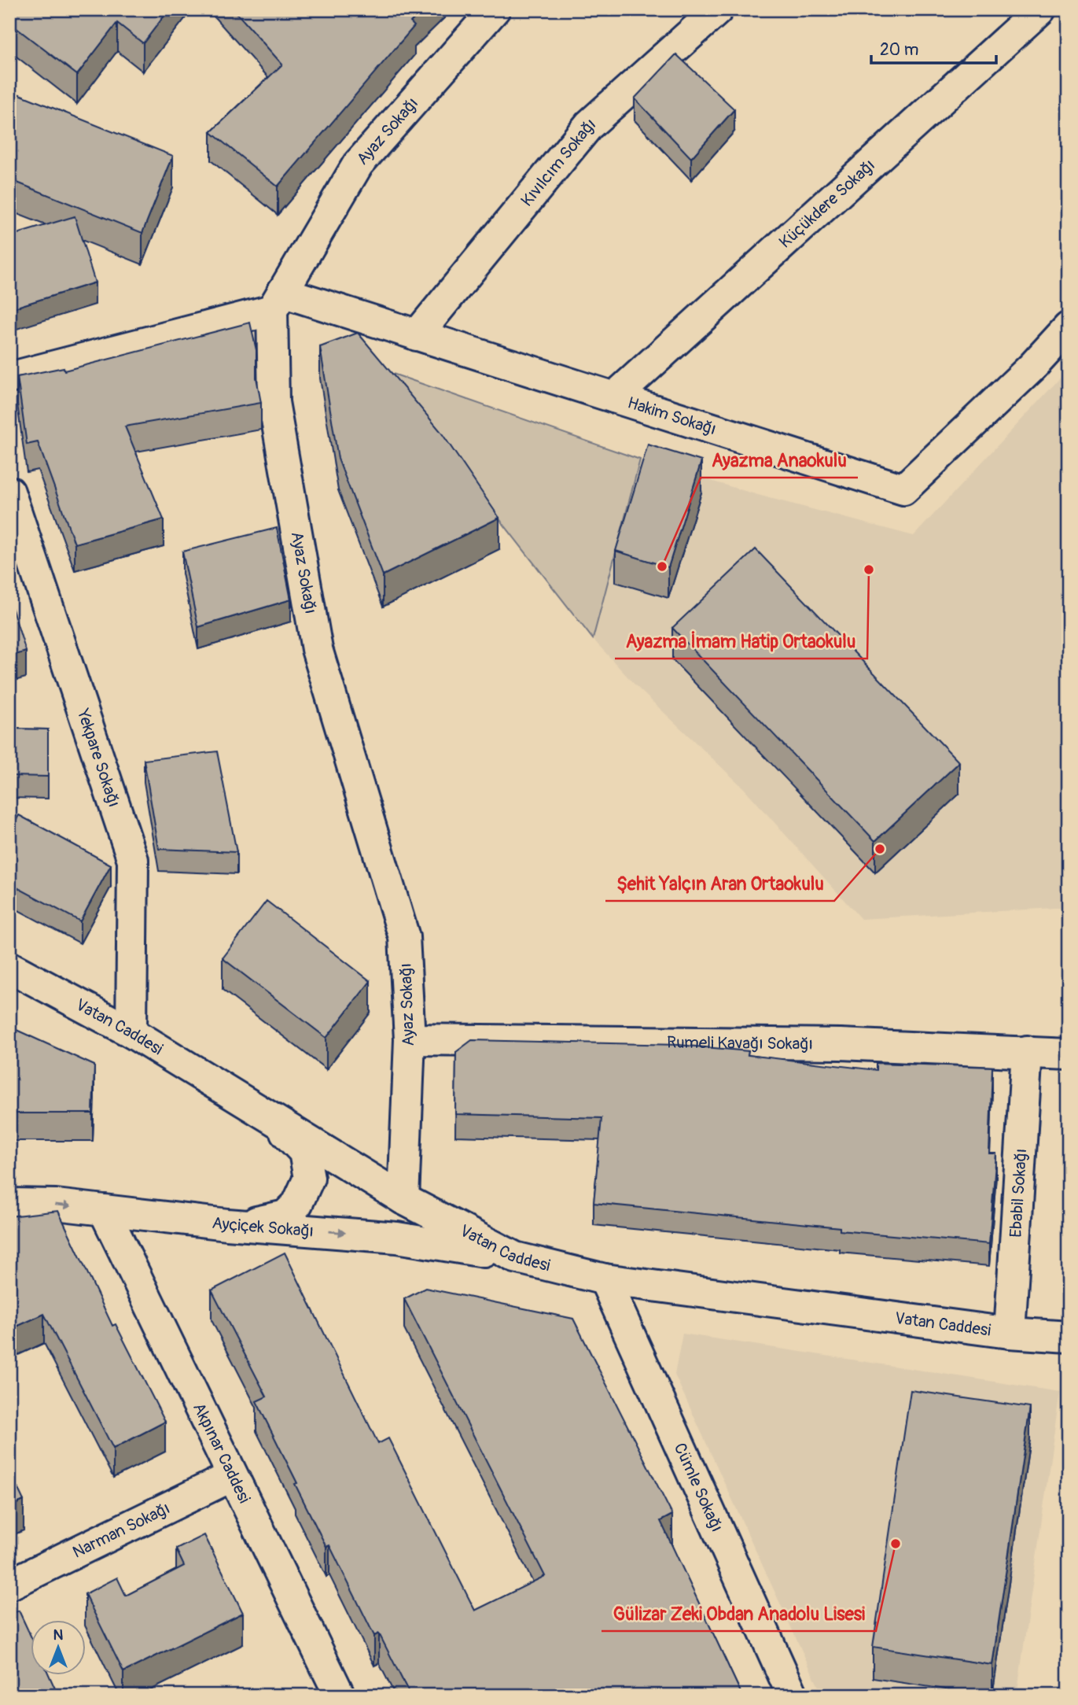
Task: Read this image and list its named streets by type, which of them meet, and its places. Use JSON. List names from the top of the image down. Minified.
{"streets":{"street":["Ayaz Sokağı","Kıvılcım Sokağı","Küçükdere Sokağı","Hakim Sokağı","Yekpare Sokağı","Vatan Caddesi","Rumeli Kavağı Sokağı","Ebabil Sokağı","Ayçiçek Sokağı","Akpınar Caddesi","Cümle Sokağı","Narman Sokağı"]},"crossings":[["Ayaz Sokağı","Hakim Sokağı"],["Ayaz Sokağı","Vatan Caddesi"],["Ayaz Sokağı","Rumeli Kavağı Sokağı"],["Kıvılcım Sokağı","Hakim Sokağı"],["Küçükdere Sokağı","Hakim Sokağı"],["Yekpare Sokağı","Vatan Caddesi"],["Vatan Caddesi","Ebabil Sokağı"],["Vatan Caddesi","Ayçiçek Sokağı"],["Vatan Caddesi","Cümle Sokağı"],["Rumeli Kavağı Sokağı","Ebabil Sokağı"],["Ayçiçek Sokağı","Akpınar Caddesi"],["Akpınar Caddesi","Narman Sokağı"]],"one_way":["Ayçiçek Sokağı"],"places":["Ayazma Anaokulu","Ayazma İmam Hatip Ortaokulu","Şehit Yalçın Aran Ortaokulu","Gülizar Zeki Obdan Anadolu Lisesi"],"scale_bar":"20 m","north":"top"}
